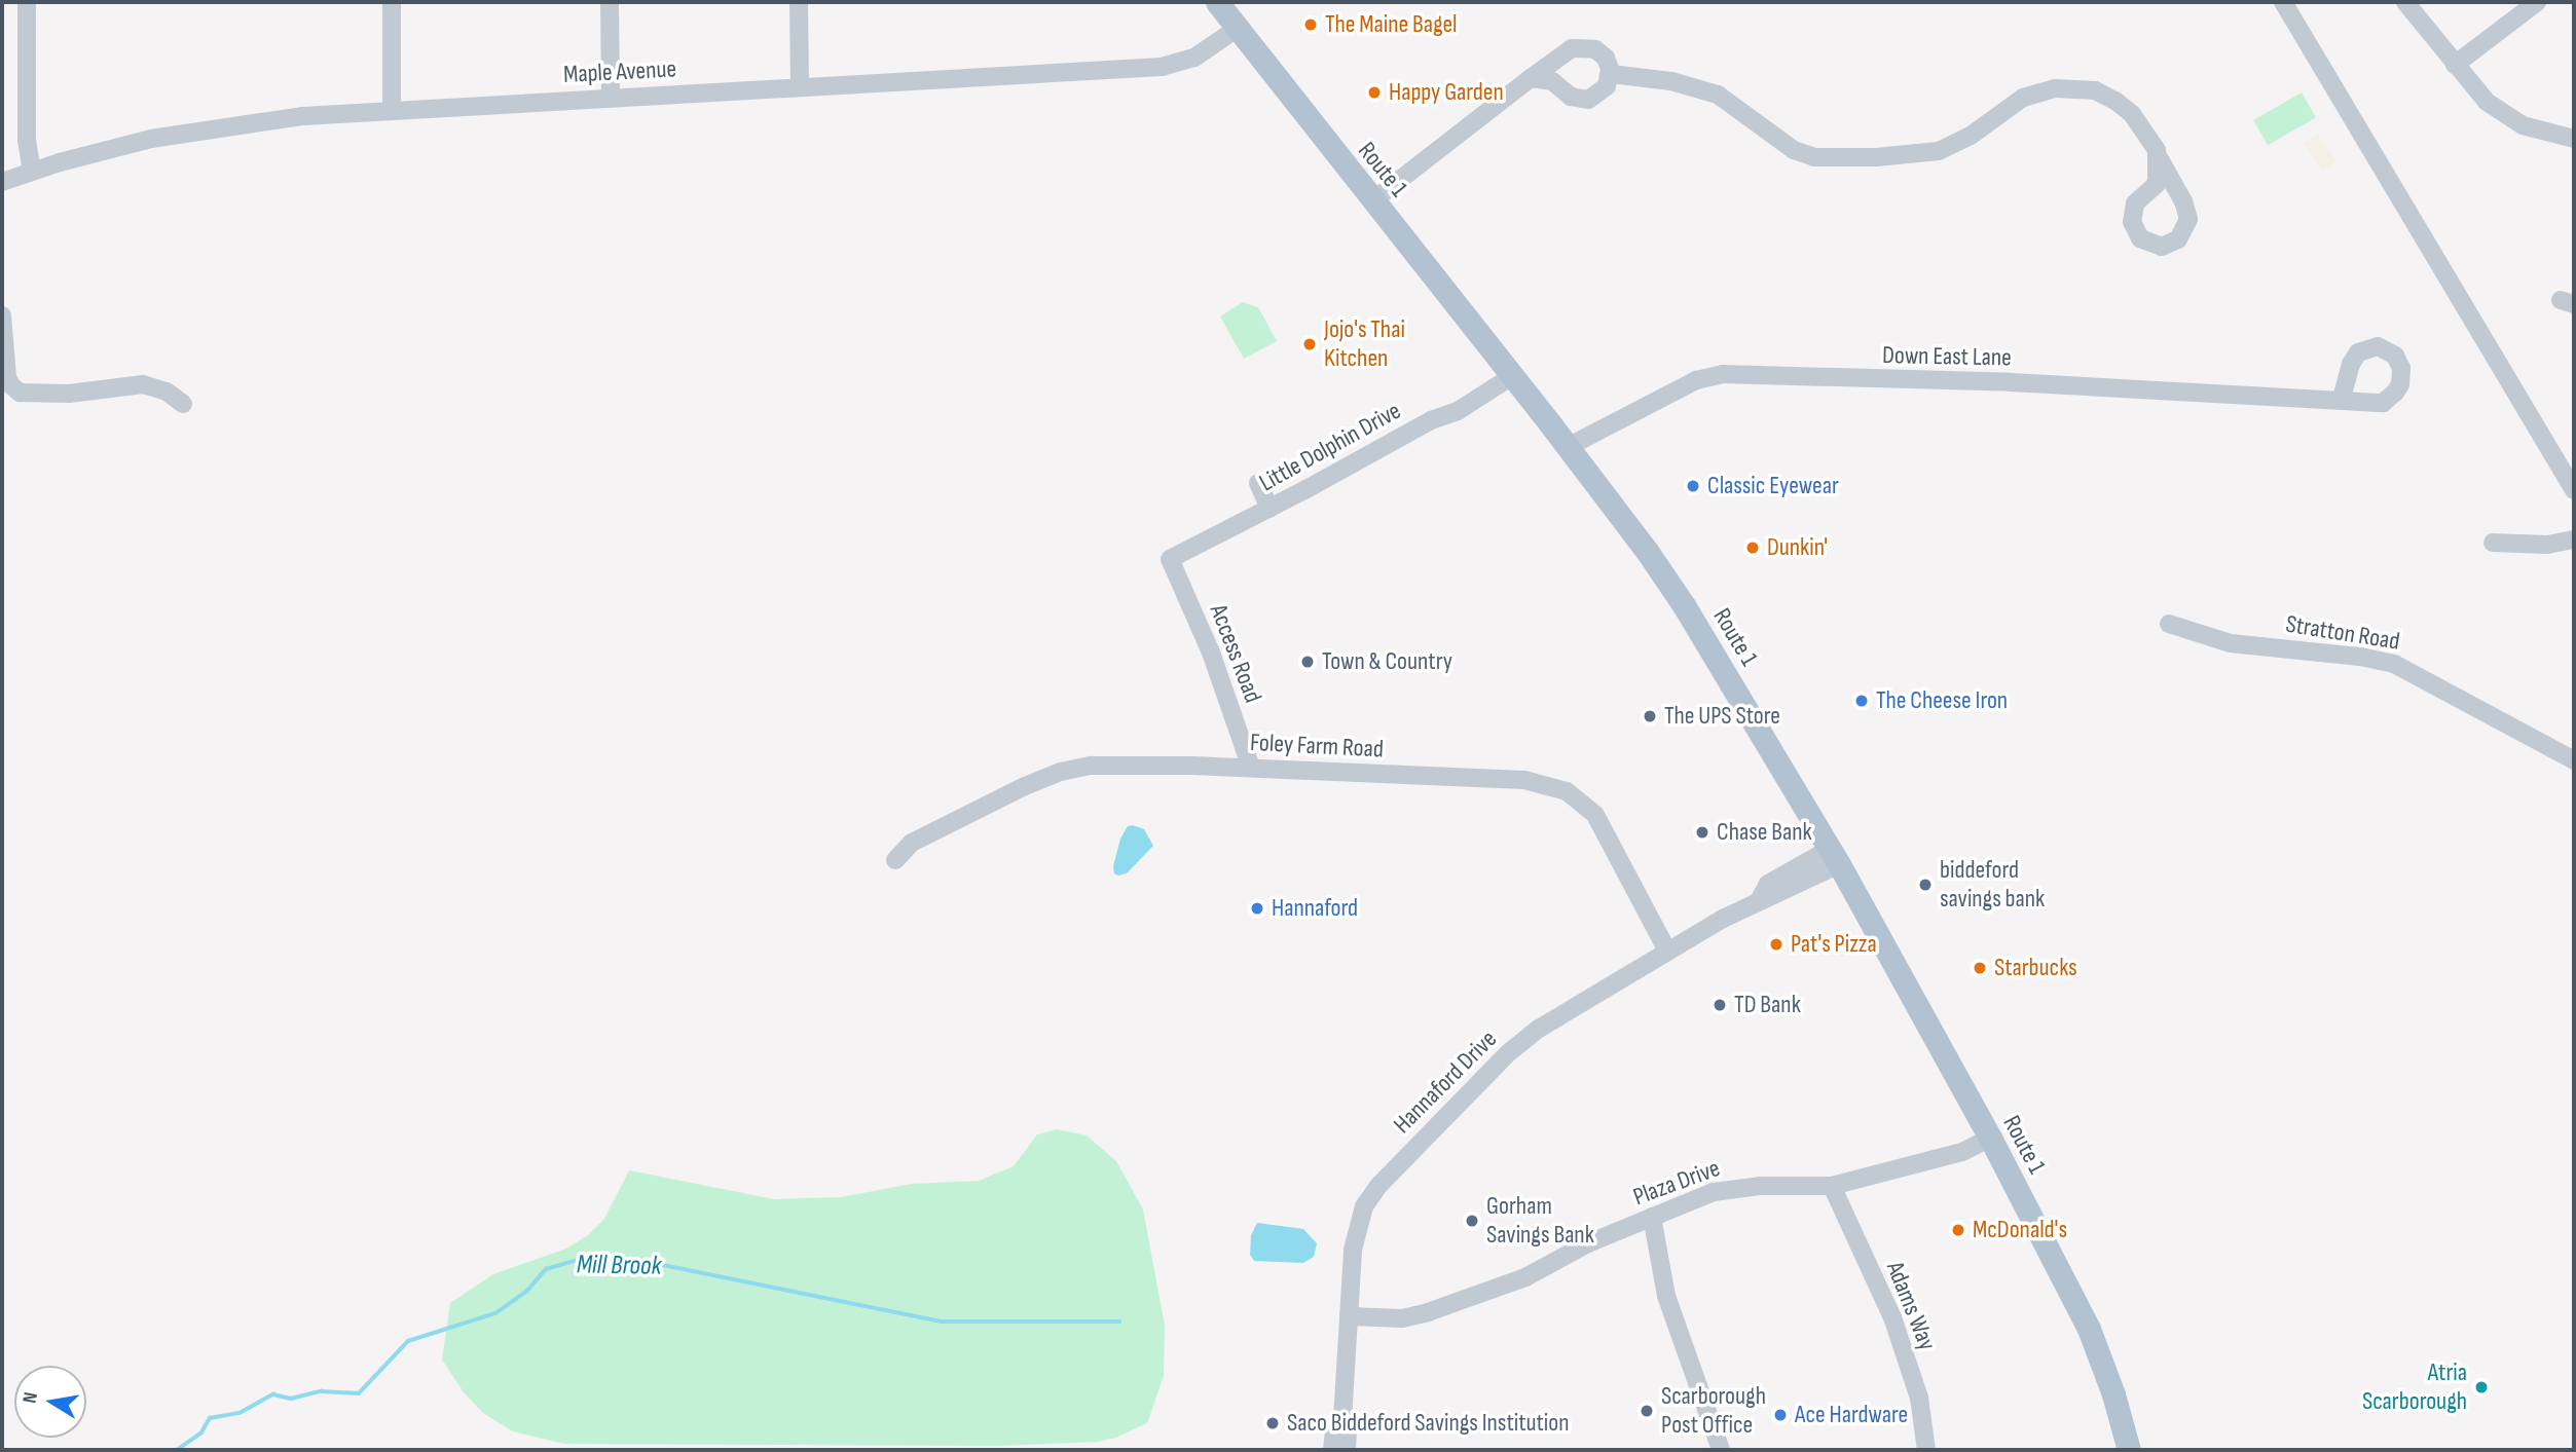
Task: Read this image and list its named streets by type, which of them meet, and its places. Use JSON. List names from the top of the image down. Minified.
{"streets":{"main road":["Route 1"],"street":["Maple Avenue","Down East Lane","Little Dolphin Drive","Stratton Road","Access Road","Foley Farm Road","Hannaford Drive","Plaza Drive","Adams Way"]},"crossings":[["Maple Avenue","Route 1"],["Route 1","Down East Lane"],["Route 1","Little Dolphin Drive"],["Route 1","Hannaford Drive"],["Route 1","Plaza Drive"],["Little Dolphin Drive","Access Road"],["Access Road","Foley Farm Road"],["Foley Farm Road","Hannaford Drive"],["Hannaford Drive","Plaza Drive"],["Plaza Drive","Adams Way"]],"water":["Mill Brook"],"places":["The Maine Bagel","Happy Garden","Jojo's Thai Kitchen","Classic Eyewear","Dunkin'","Town & Country","The Cheese Iron","The UPS Store","Chase Bank","biddeford savings bank","Hannaford","Pat's Pizza","Starbucks","TD Bank","Gorham Savings Bank","McDonald's","Atria Scarborough","Scarborough Post Office","Ace Hardware","Saco Biddeford Savings Institution"],"north":"left"}
